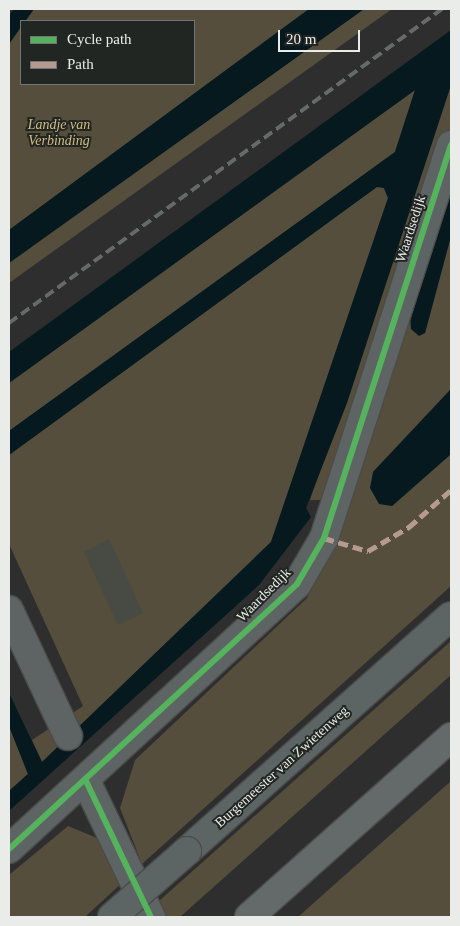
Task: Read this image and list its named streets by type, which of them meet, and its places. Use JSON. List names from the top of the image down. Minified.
{"streets":{"main road":["Burgemeester van Zwietenweg"],"street":["Waardsedijk"]},"parks":["Landje van Verbinding"],"legend":["Cycle path","Path"],"scale_bar":"20 m"}
